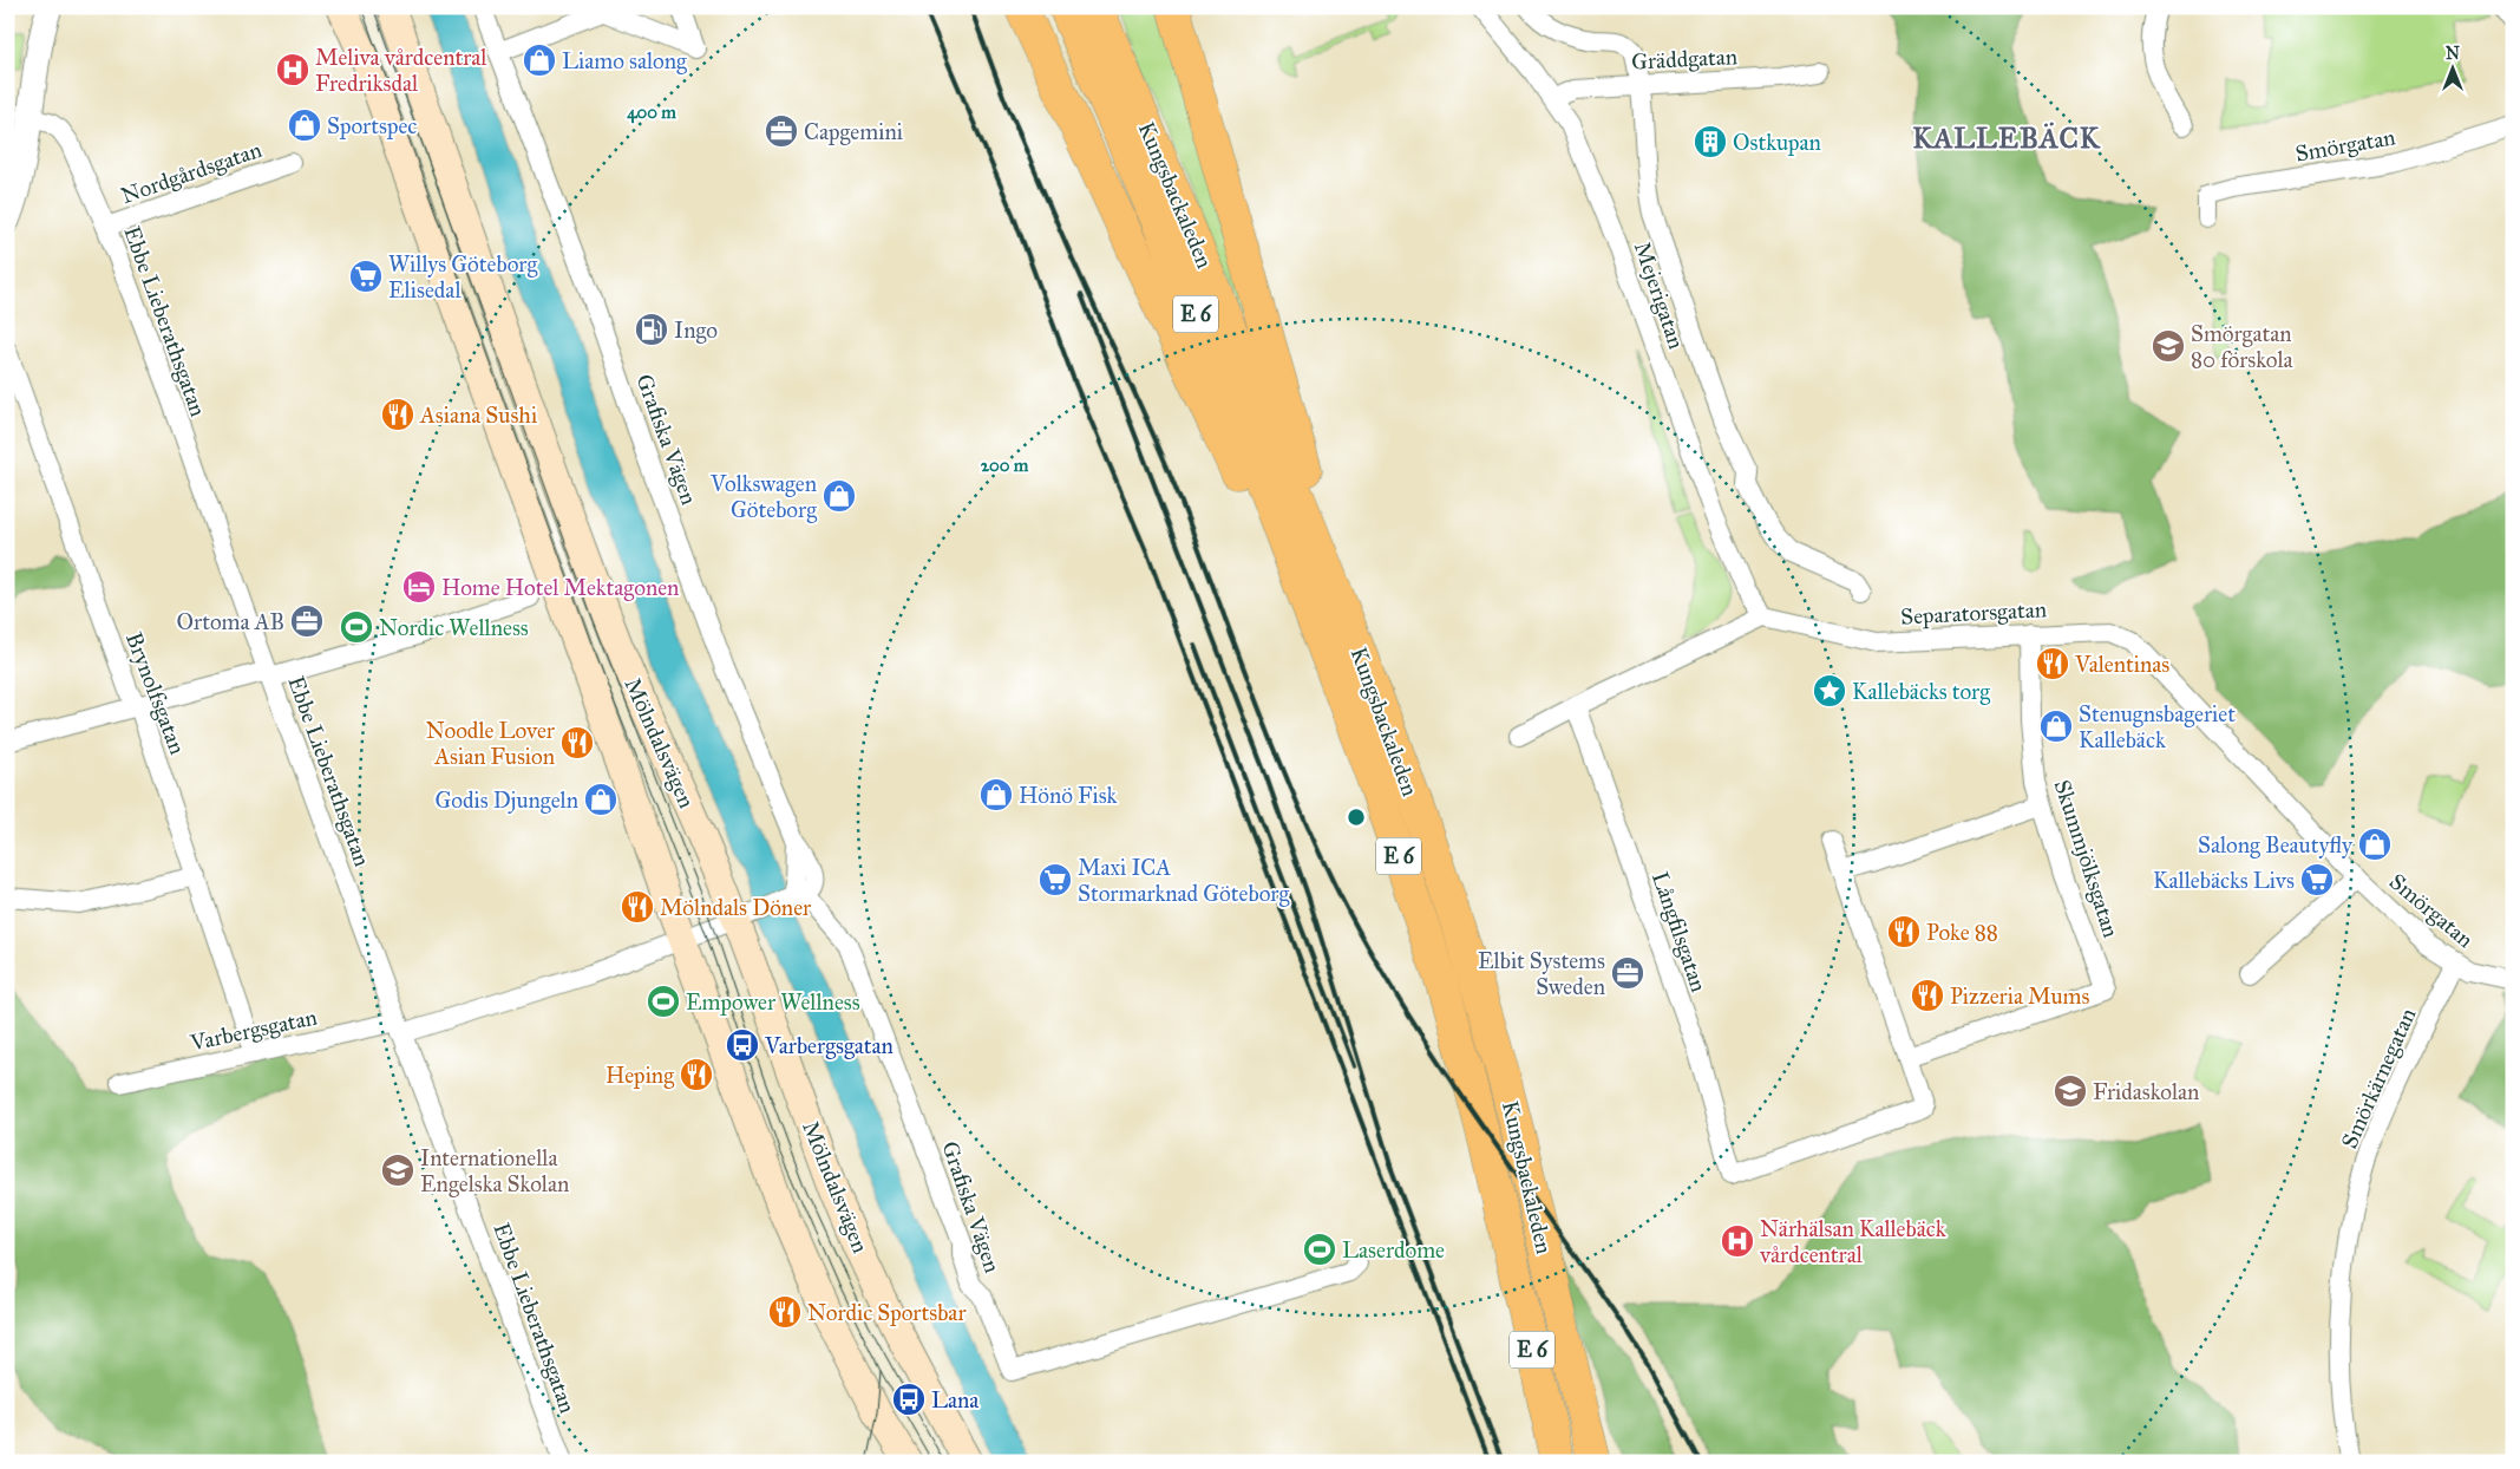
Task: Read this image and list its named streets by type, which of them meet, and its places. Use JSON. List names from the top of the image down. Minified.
{"streets":{"highway":["Kungsbackaleden","E 6"],"main road":["Mölndalsvägen"],"street":["Gräddgatan","Smörgatan","Nordgårdsgatan","Mejerigatan","Ebbe Lieberathsgatan","Grafiska Vägen","Separatorsgatan","Brynolfsgatan","Skummjölksgatan","Långfilsgatan","Varbergsgatan","Smörkärnegatan"]},"crossings":[["Gräddgatan","Mejerigatan"],["Smörgatan","Separatorsgatan"],["Smörgatan","Smörkärnegatan"],["Nordgårdsgatan","Ebbe Lieberathsgatan"],["Mejerigatan","Separatorsgatan"],["Ebbe Lieberathsgatan","Varbergsgatan"],["Grafiska Vägen","Varbergsgatan"],["Separatorsgatan","Skummjölksgatan"],["Brynolfsgatan","Varbergsgatan"],["Mölndalsvägen","Varbergsgatan"],["Skummjölksgatan","Långfilsgatan"]],"districts":["KALLEBÄCK"],"places":{"shop":["Liamo salong","Sportspec","Volkswagen Göteborg","Stenugnsbageriet Kallebäck","Hönö Fisk","Godis Djungeln","Salong Beautyfly"],"hospital":["Meliva vårdcentral Fredriksdal","Närhälsan Kallebäck vårdcentral"],"office":["Capgemini","Ortoma AB","Elbit Systems Sweden"],"building":["Ostkupan"],"supermarket":["Willys Göteborg Elisedal","Maxi ICA Stormarknad Göteborg","Kallebäcks Livs"],"fuel station":["Ingo"],"school or university":["Smörgatan 80 förskola","Fridaskolan","Internationella Engelska Skolan"],"restaurant":["Asiana Sushi","Valentinas","Noodle Lover Asian Fusion","Mölndals Döner","Poke 88","Pizzeria Mums","Heping","Nordic Sportsbar"],"hotel":["Home Hotel Mektagonen"],"sports":["Nordic Wellness","Empower Wellness","Laserdome"],"place":["Kallebäcks torg"],"bus stop":["Varbergsgatan","Lana"]},"north":"top","rings":["400 m","200 m"]}
